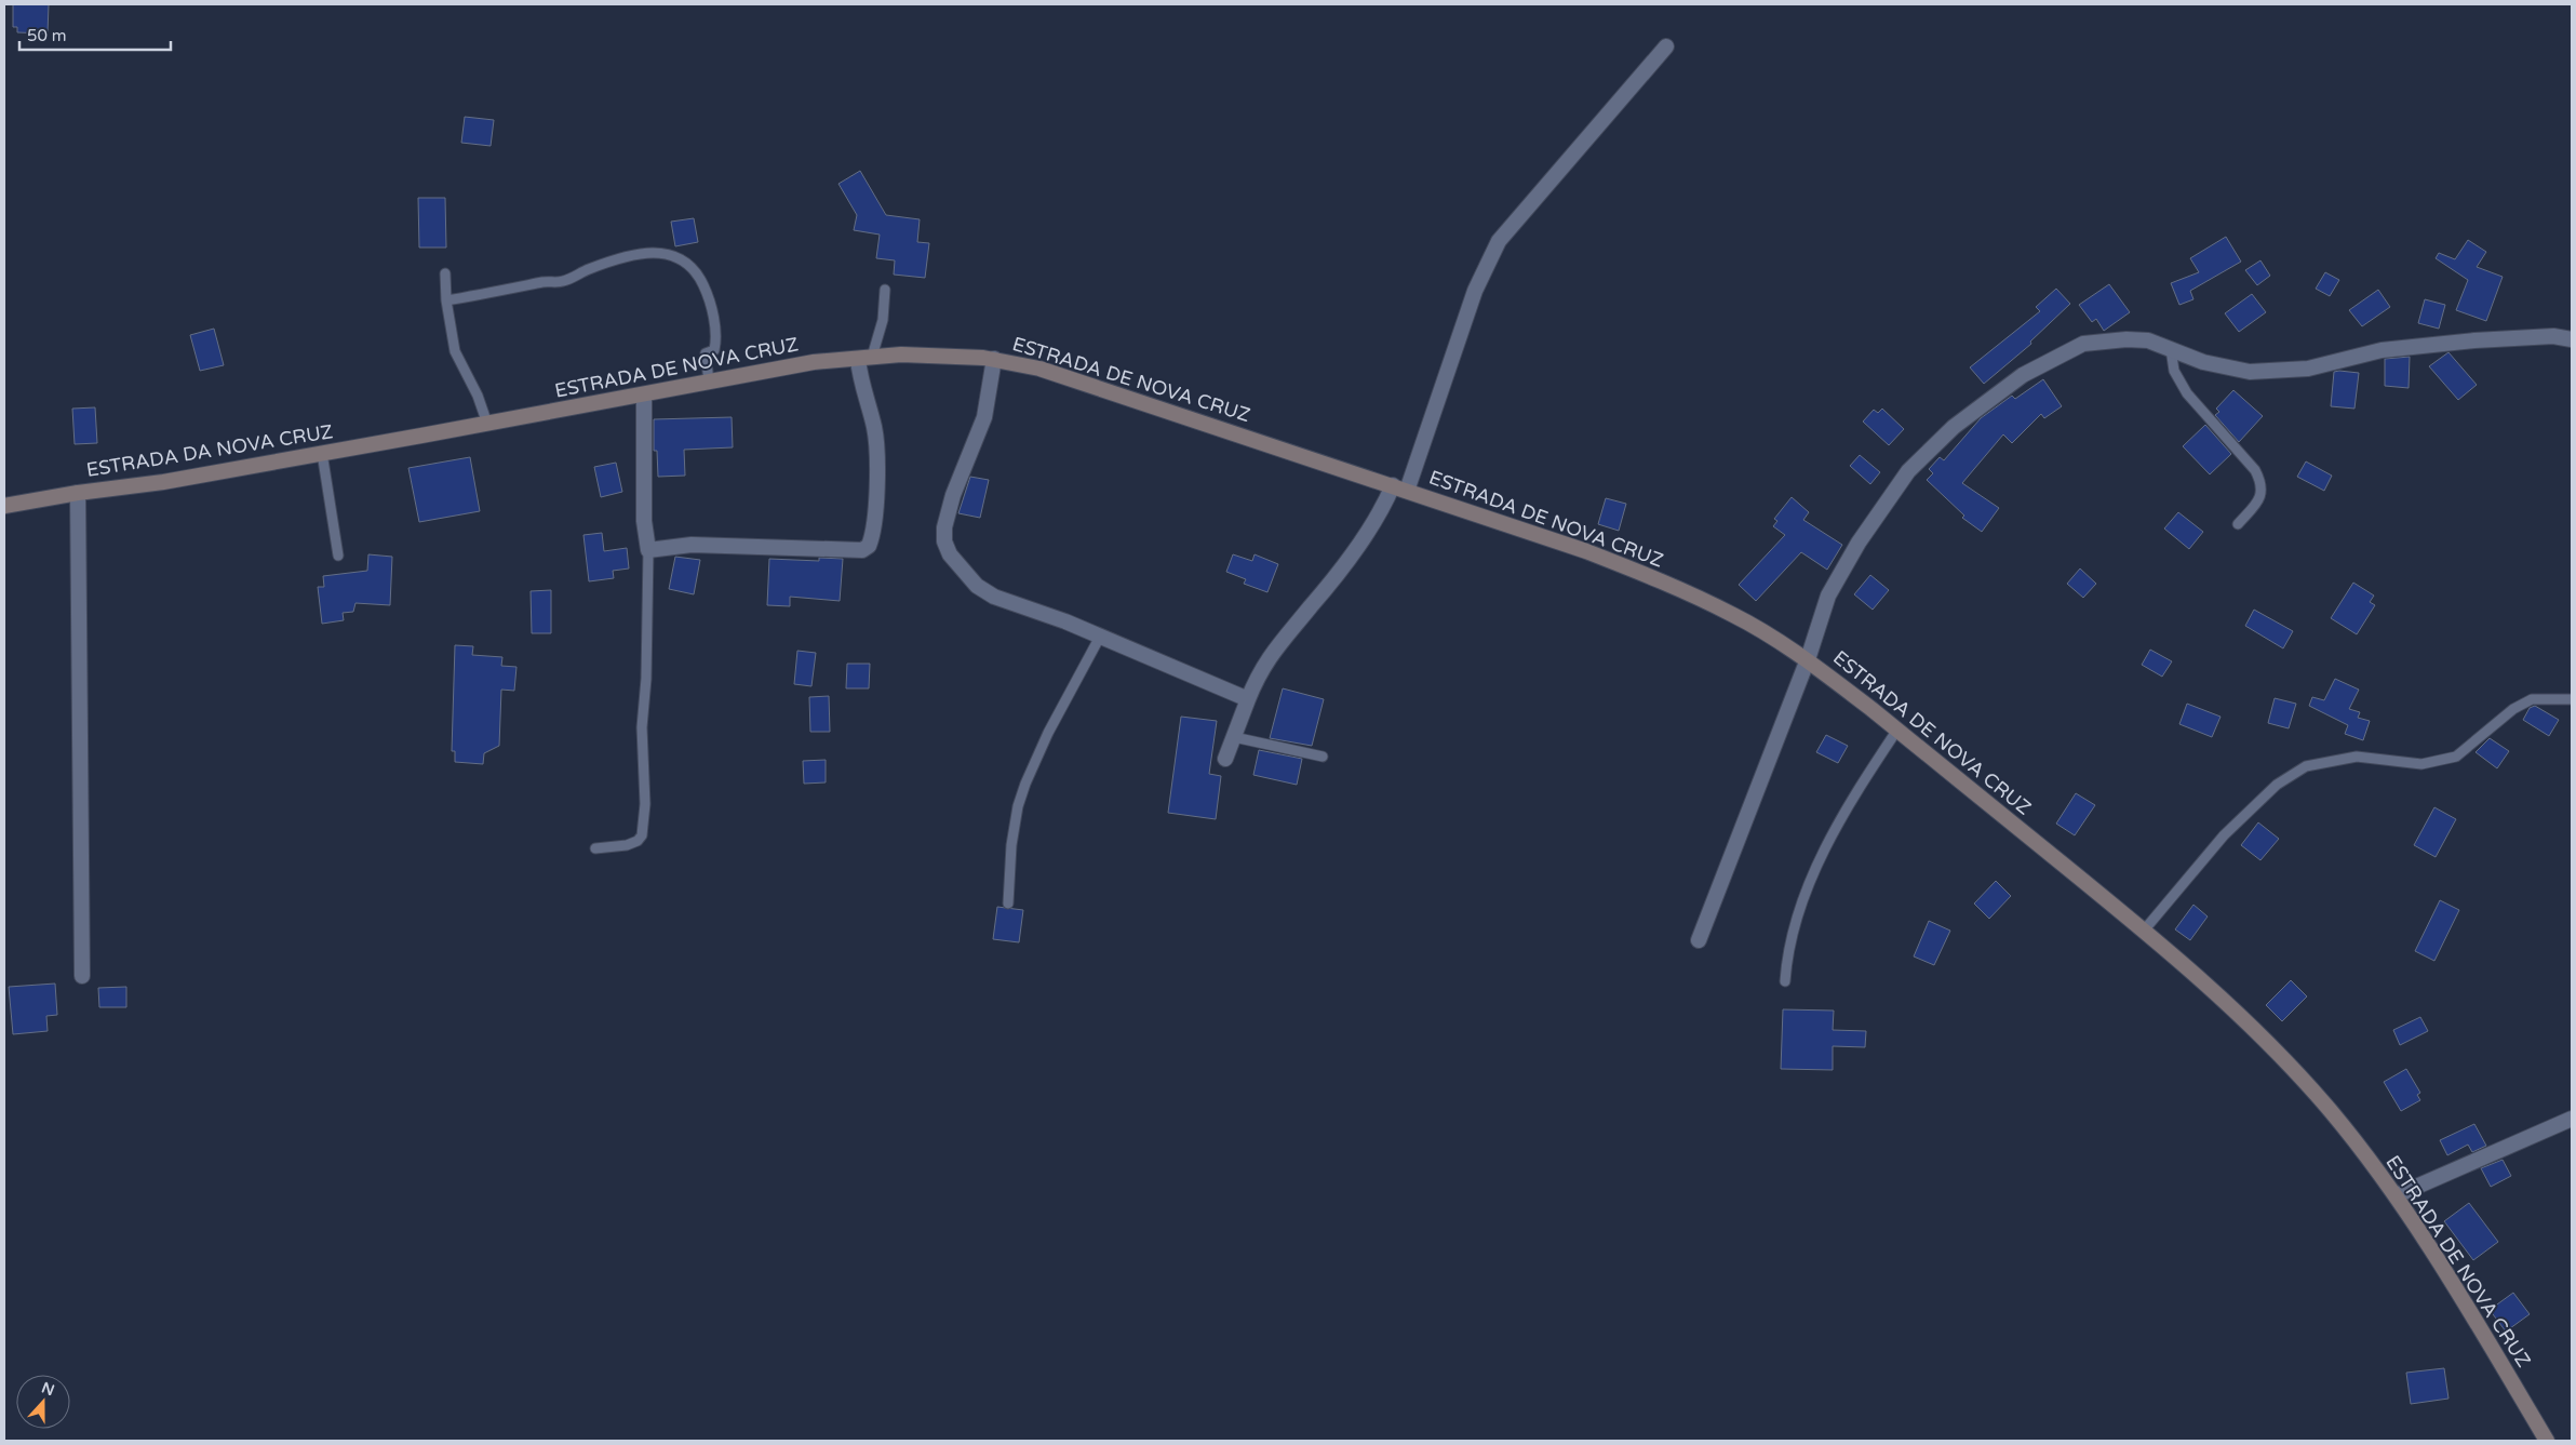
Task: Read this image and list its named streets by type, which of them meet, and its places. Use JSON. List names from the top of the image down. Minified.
{"streets":{"main road":["ESTRADA DE NOVA CRUZ","ESTRADA DA NOVA CRUZ"]},"crossings":[["ESTRADA DE NOVA CRUZ","ESTRADA DA NOVA CRUZ"]],"scale_bar":"50 m","north":"top"}
